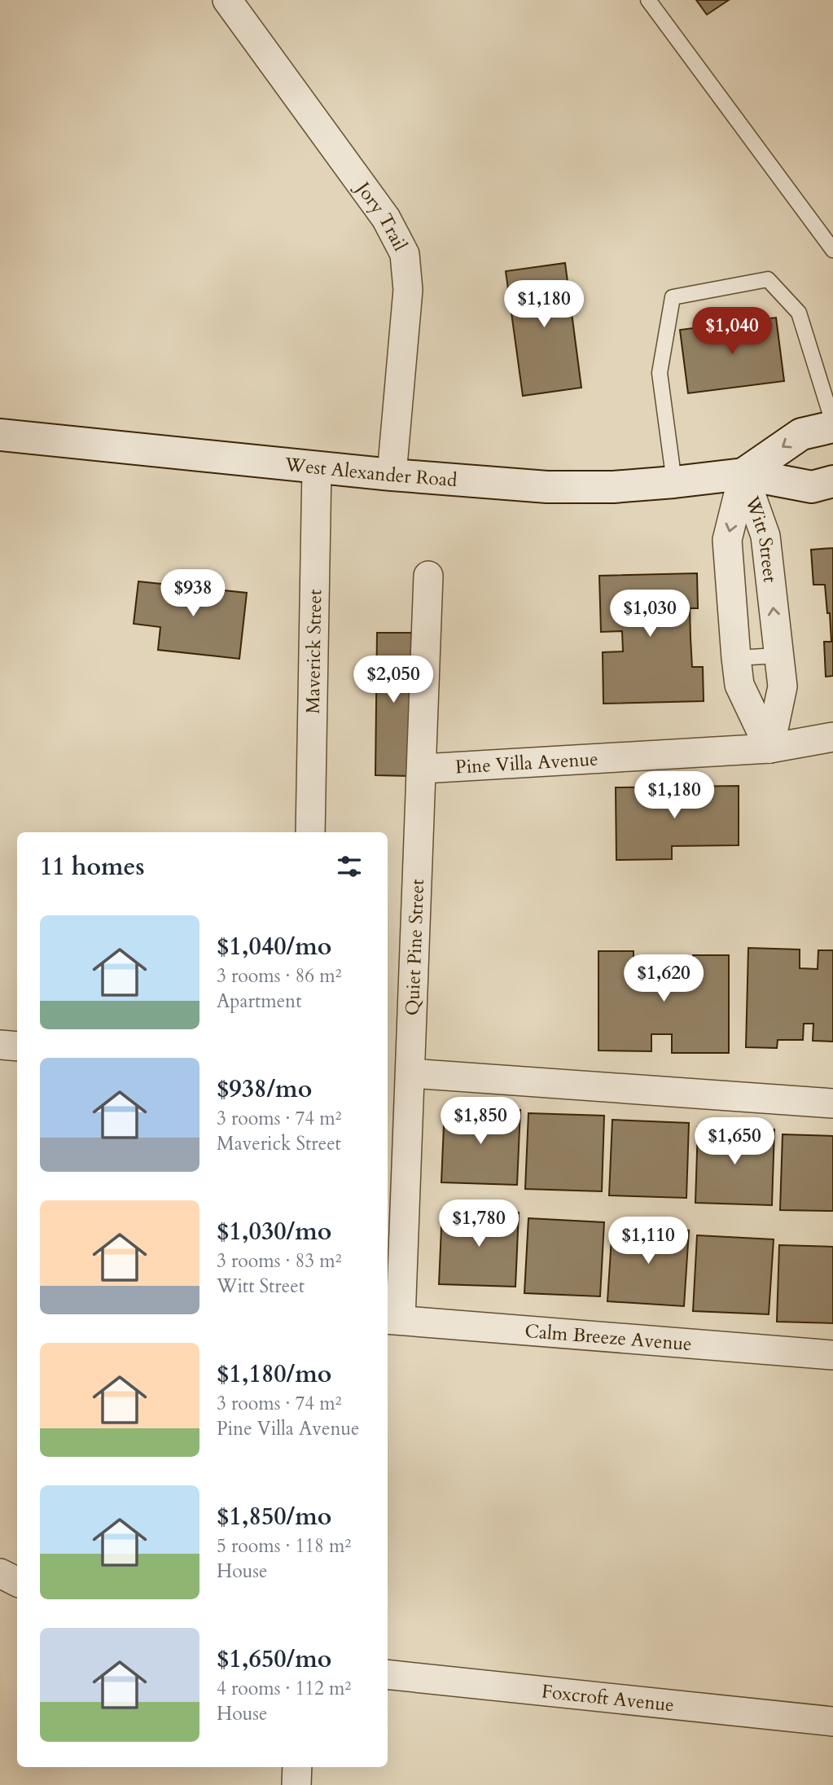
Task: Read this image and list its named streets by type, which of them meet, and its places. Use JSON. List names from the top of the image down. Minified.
{"streets":{"main road":["West Alexander Road"],"street":["Jory Trail","Witt Street","Maverick Street","Pine Villa Avenue","Quiet Pine Street","Calm Breeze Avenue","Foxcroft Avenue"]},"crossings":[["Jory Trail","West Alexander Road"],["West Alexander Road","Witt Street"],["West Alexander Road","Maverick Street"],["Witt Street","Pine Villa Avenue"],["Pine Villa Avenue","Quiet Pine Street"],["Quiet Pine Street","Calm Breeze Avenue"]],"page":{"price":["$1,180","$1,040","$938","$1,030","$2,050","$1,180","$1,620","$1,850","$1,650","$1,780","$1,110"],"heading":"11 homes","list":[{"name":"$1,040/mo","note":"3 rooms · 86 m² · Apartment"},{"name":"$938/mo","note":"3 rooms · 74 m² · Maverick Street"},{"name":"$1,030/mo","note":"3 rooms · 83 m² · Witt Street"},{"name":"$1,180/mo","note":"3 rooms · 74 m² · Pine Villa Avenue"},{"name":"$1,850/mo","note":"5 rooms · 118 m² · House"},{"name":"$1,650/mo","note":"4 rooms · 112 m² · House"}]}}
